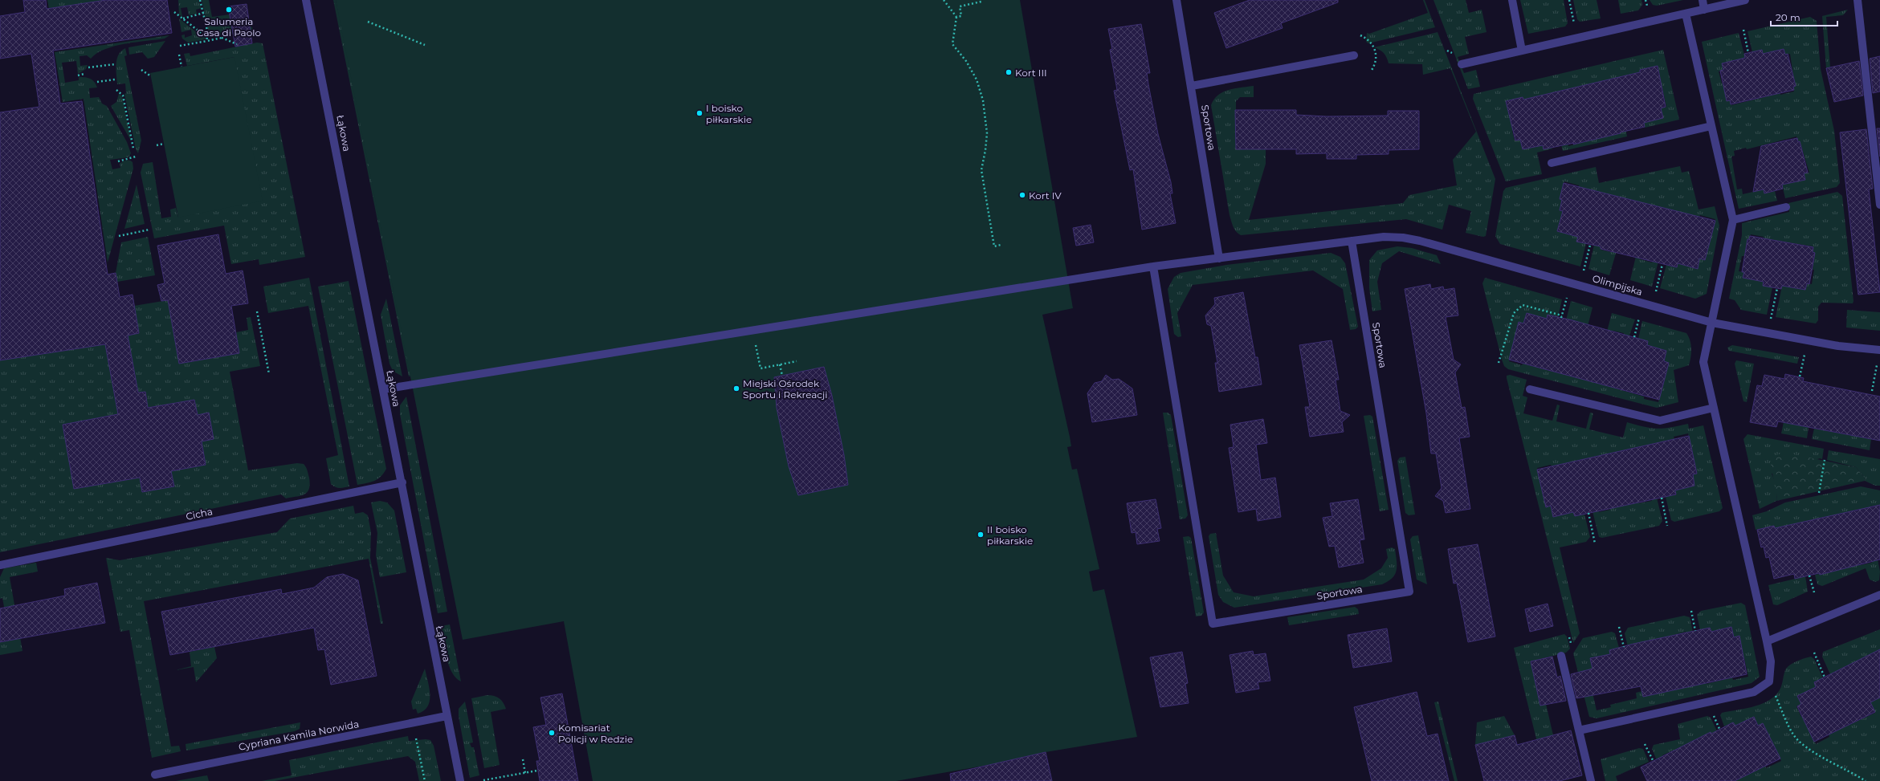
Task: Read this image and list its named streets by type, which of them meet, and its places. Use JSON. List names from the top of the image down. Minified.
{"streets":{"street":["Sportowa","Łąkowa","Olimpijska","Cicha","Cypriana Kamila Norwida"]},"crossings":[["Sportowa","Olimpijska"],["Łąkowa","Cicha"],["Łąkowa","Cypriana Kamila Norwida"]],"places":["Salumeria Casa di Paolo","Kort III","I boisko piłkarskie","Kort IV","Miejski Ośrodek Sportu i Rekreacji","II boisko piłkarskie","Komisariat Policji w Redzie"],"scale_bar":"20 m"}
